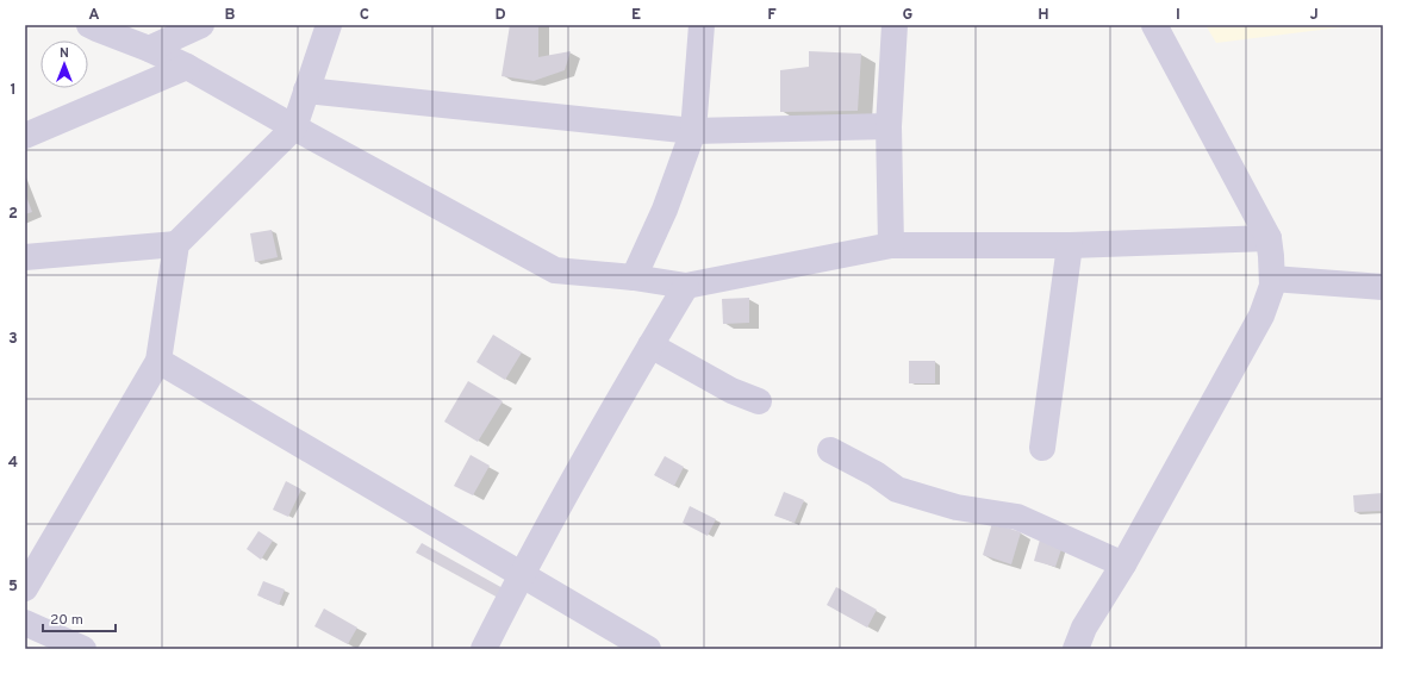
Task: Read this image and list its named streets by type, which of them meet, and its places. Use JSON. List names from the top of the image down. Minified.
{"scale_bar":"20 m","north":"top","grid":{"columns":["A","B","C","D","E","F","G","H","I","J"],"rows":["1","2","3","4","5"]}}
